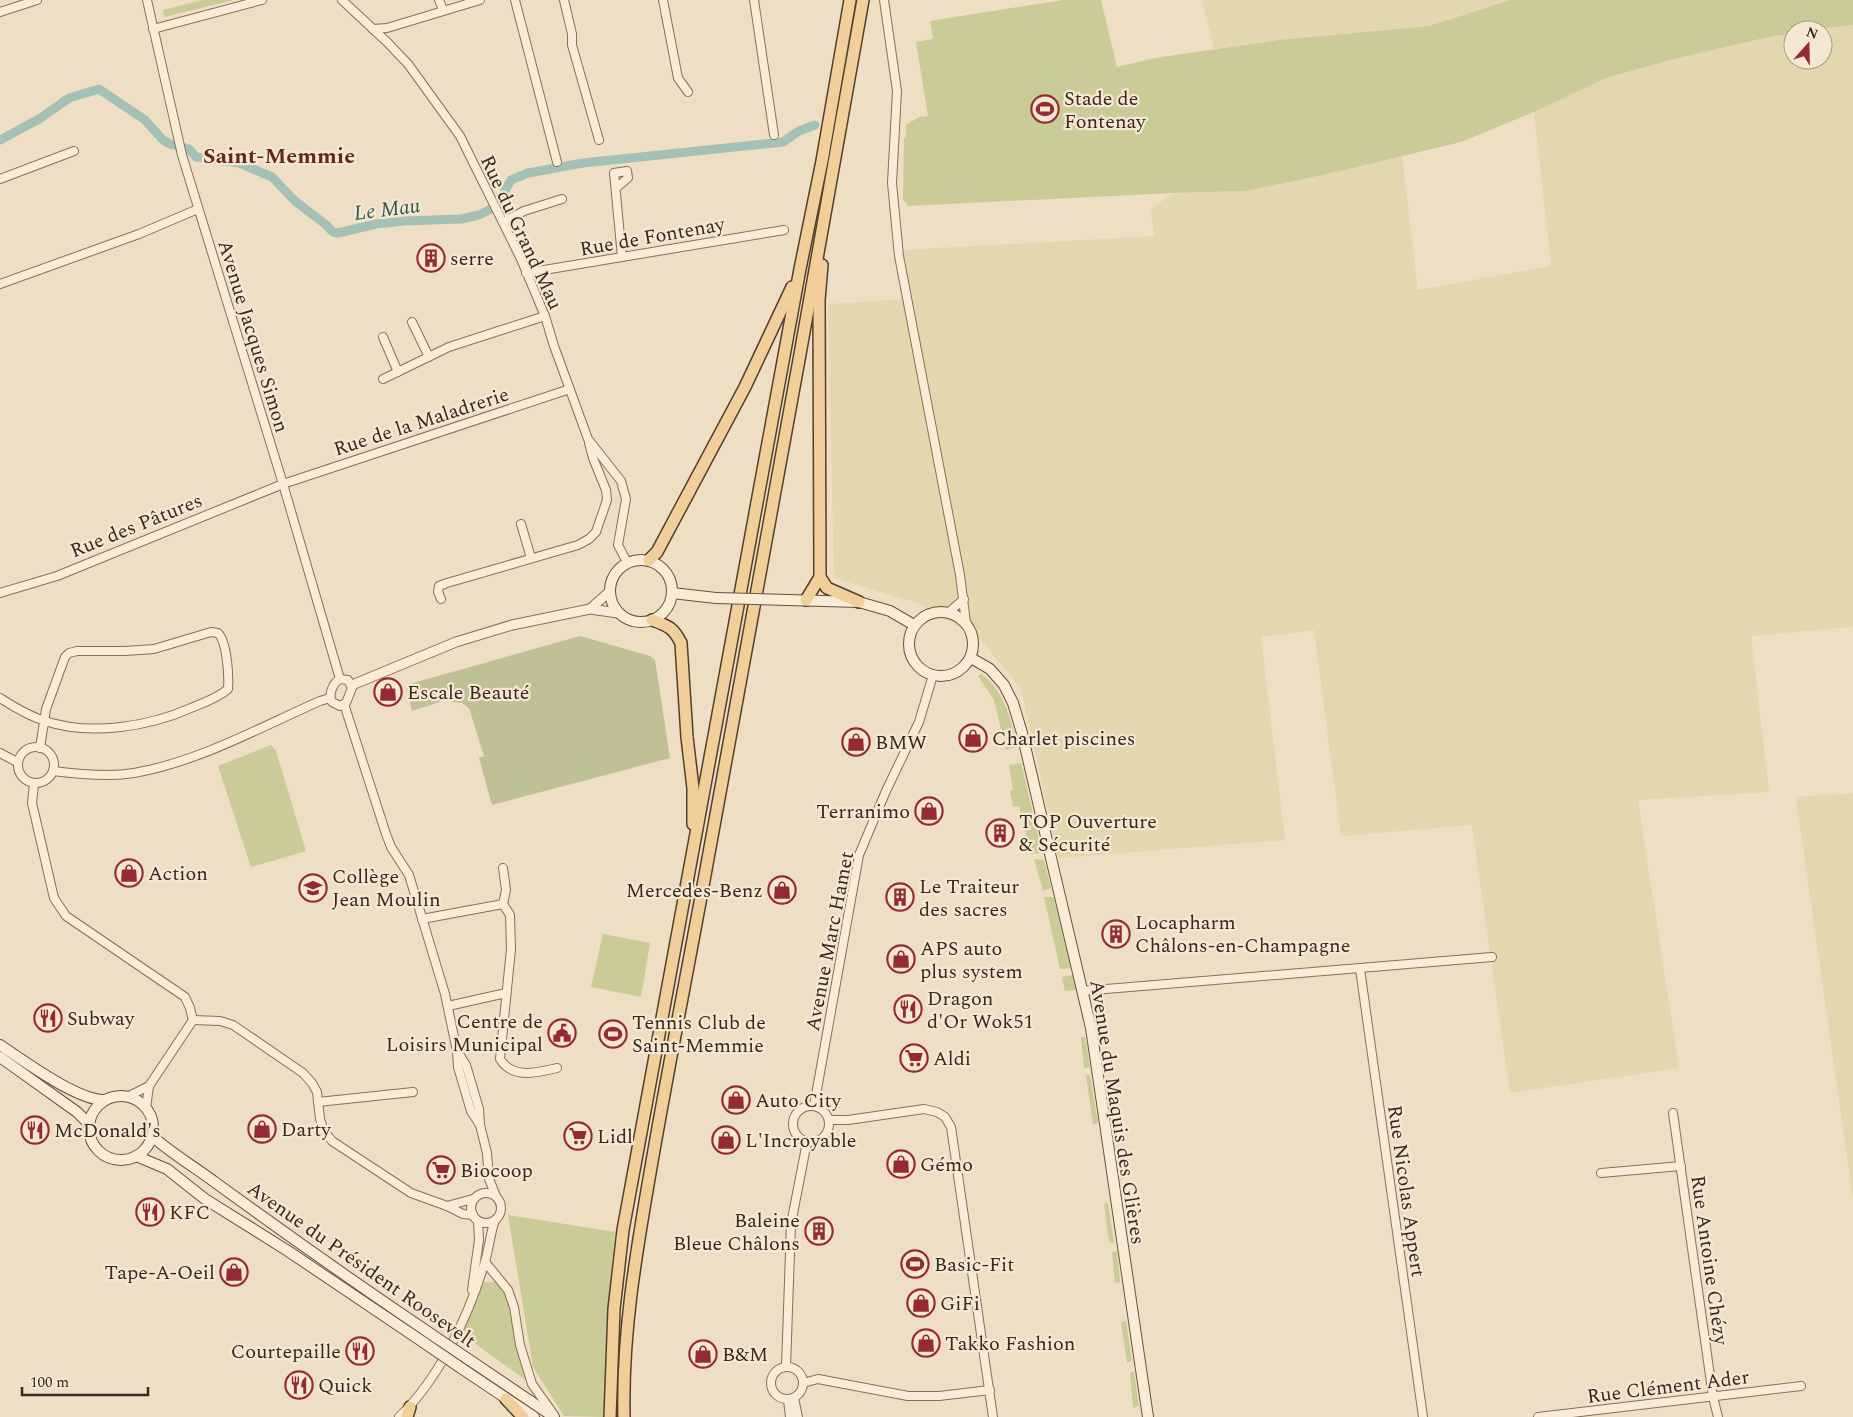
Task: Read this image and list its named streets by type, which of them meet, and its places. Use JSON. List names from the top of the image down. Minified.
{"streets":{"main road":["Avenue du Maquis des Glières","Avenue du Président Roosevelt"],"street":["Rue du Grand Mau","Rue de Fontenay","Avenue Jacques Simon","Rue de la Maladrerie","Rue des Pâtures","Avenue Marc Hamet","Rue Nicolas Appert","Rue Antoine Chézy","Rue Clément Ader"]},"crossings":[["Rue du Grand Mau","Rue de Fontenay"],["Rue du Grand Mau","Rue de la Maladrerie"],["Avenue Jacques Simon","Rue de la Maladrerie"],["Avenue Jacques Simon","Rue des Pâtures"],["Rue de la Maladrerie","Rue des Pâtures"],["Avenue Marc Hamet","Avenue du Maquis des Glières"],["Rue Antoine Chézy","Rue Clément Ader"]],"districts":["Saint-Memmie"],"water":["Le Mau"],"places":{"sports":["Stade de Fontenay","Tennis Club de Saint-Memmie","Basic-Fit"],"building":["serre","TOP Ouverture & Sécurité","Le Traiteur des sacres","Locapharm Châlons-en-Champagne","Baleine Bleue Châlons"],"shop":["Escale Beauté","Charlet piscines","BMW","Terranimo","Action","Mercedes-Benz","APS auto plus system","Auto City","Darty","L'Incroyable","Gémo","Tape-A-Oeil","GiFi","Takko Fashion","B&M"],"school or university":["Collège Jean Moulin"],"restaurant":["Dragon d'Or Wok51","Subway","McDonald's","KFC","Courtepaille","Quick"],"public building":["Centre de Loisirs Municipal"],"supermarket":["Aldi","Lidl","Biocoop"]},"scale_bar":"100 m","north":"top"}
